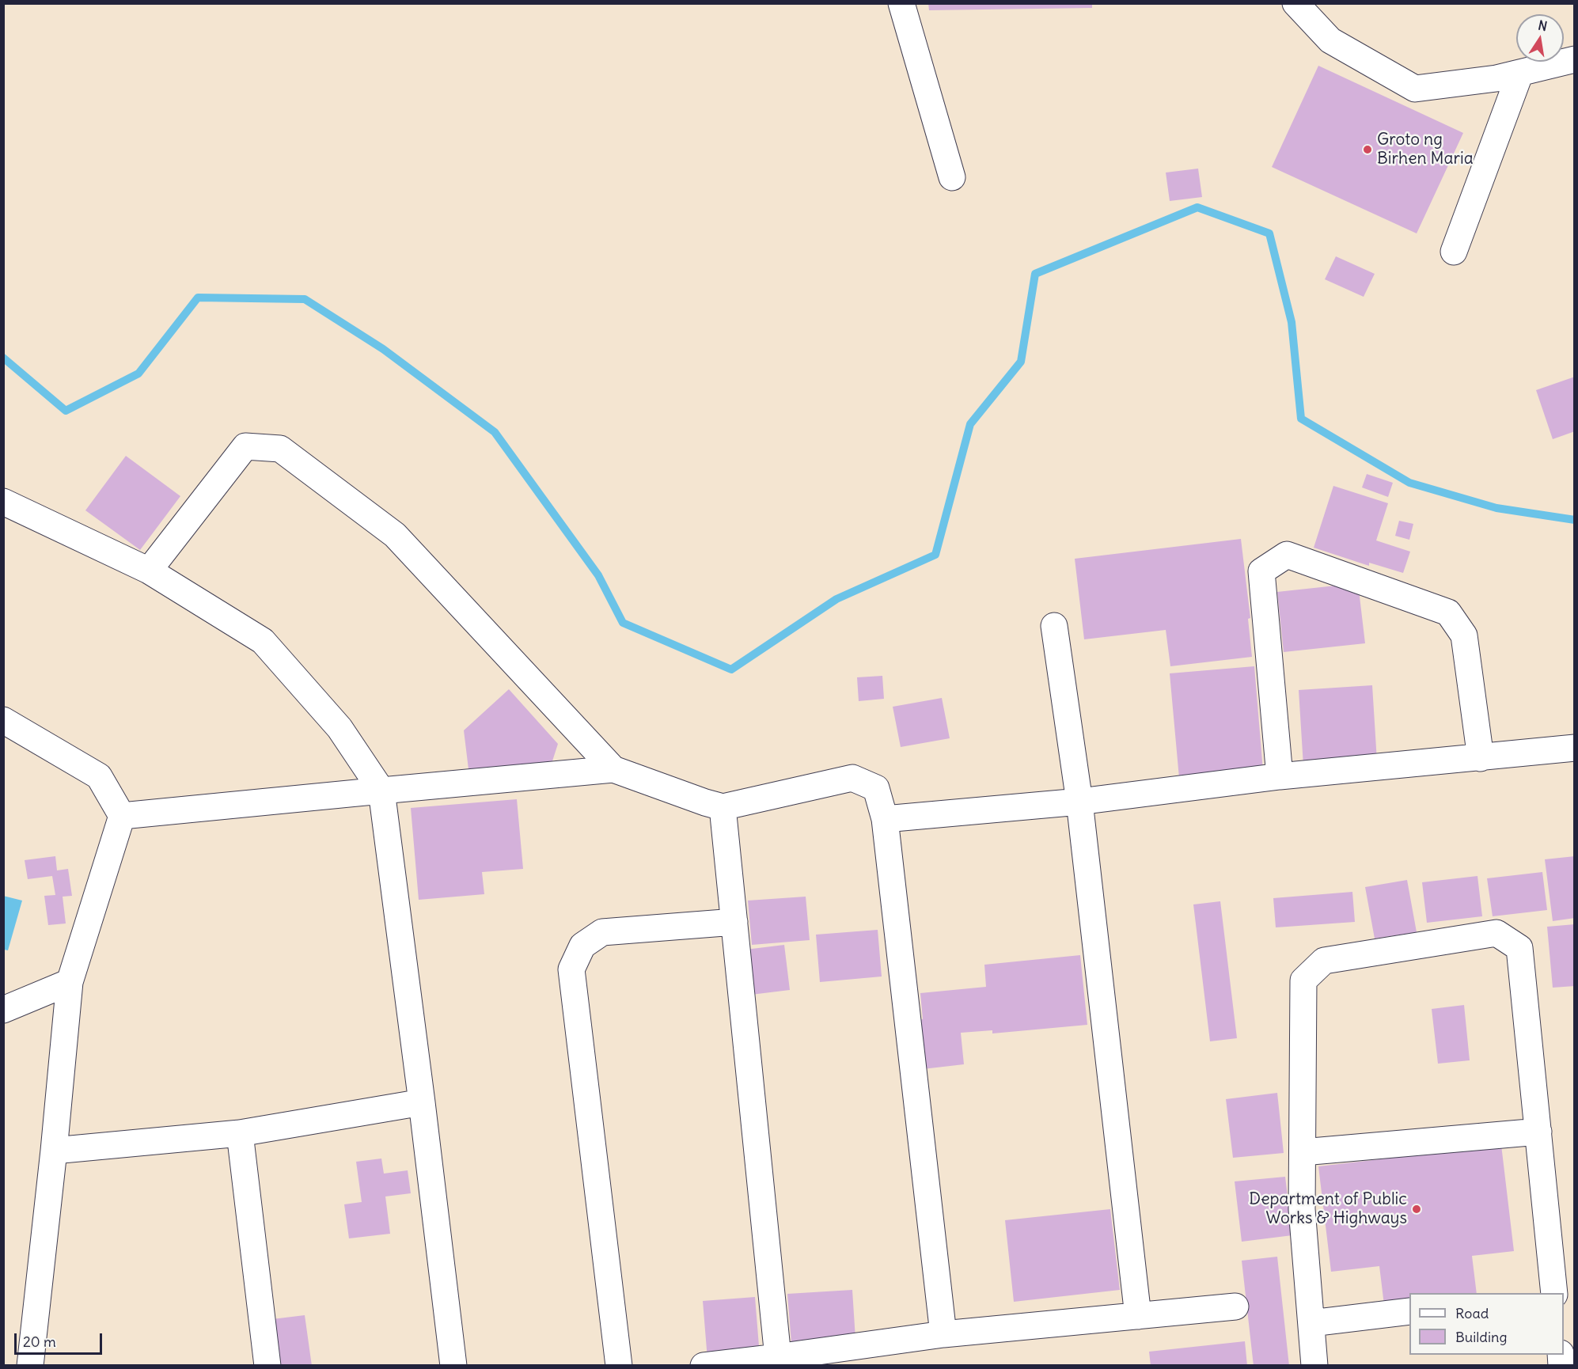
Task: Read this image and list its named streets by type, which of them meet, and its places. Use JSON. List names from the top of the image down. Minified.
{"places":["Groto ng Birhen Maria","Department of Public Works & Highways"],"legend":["Road","Building"],"scale_bar":"20 m","north":"top"}
